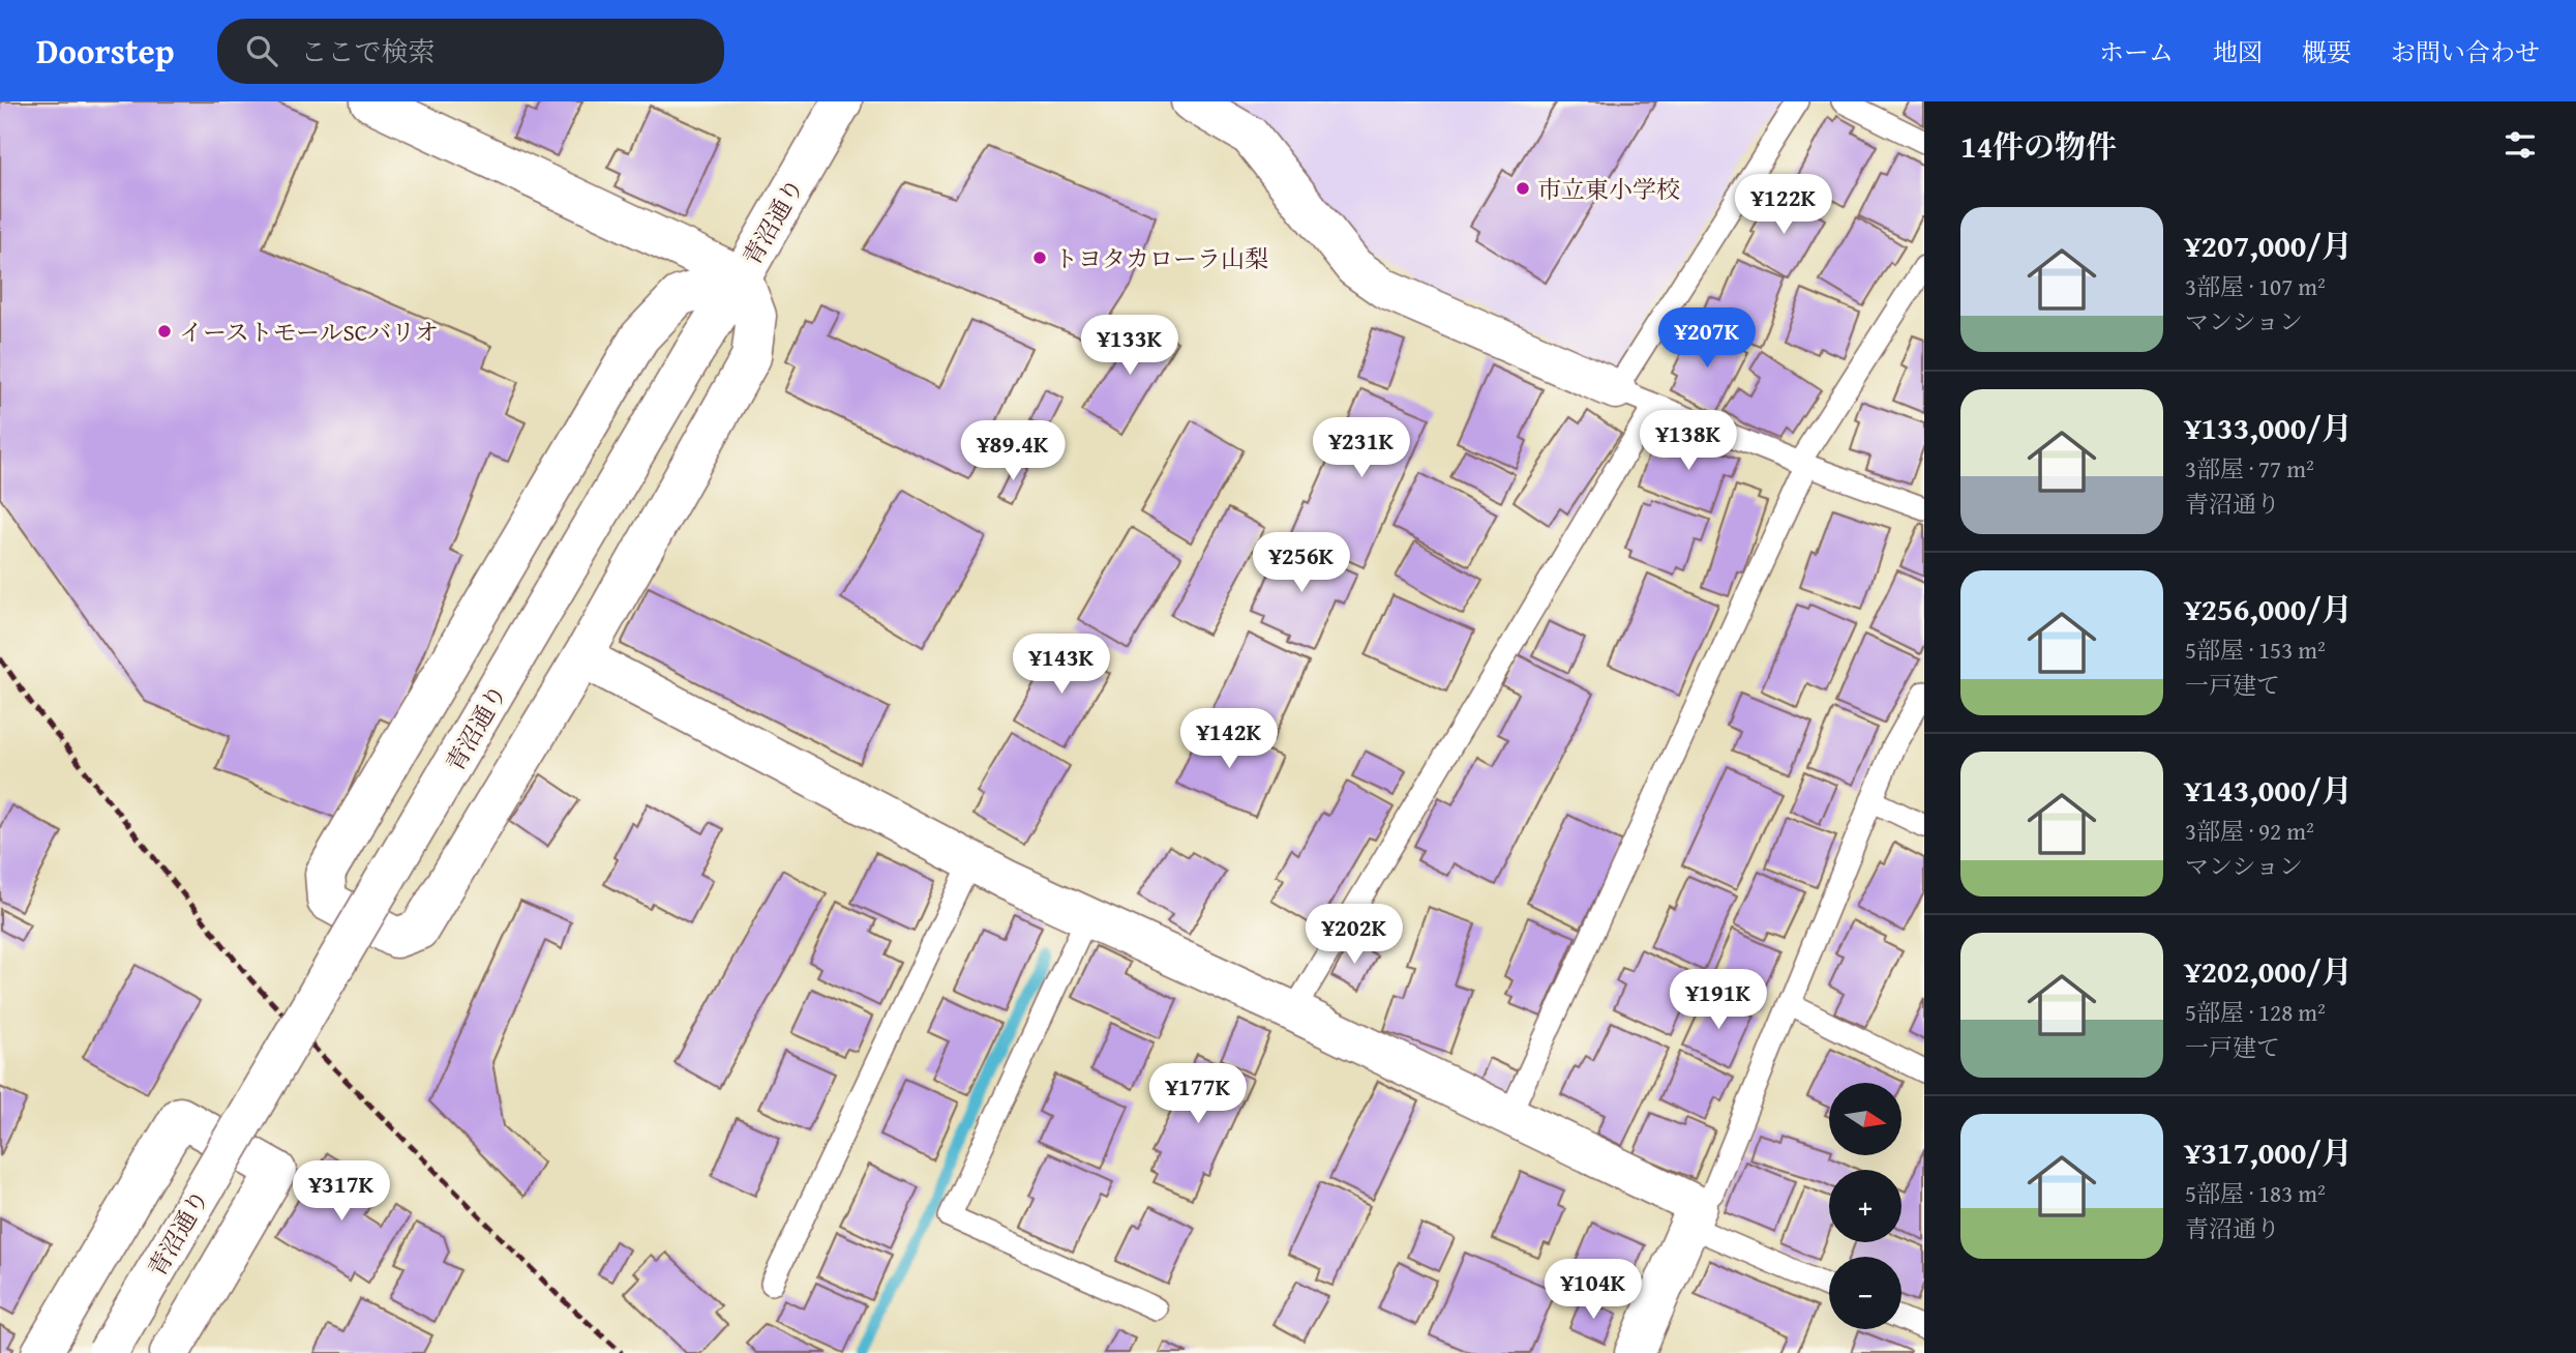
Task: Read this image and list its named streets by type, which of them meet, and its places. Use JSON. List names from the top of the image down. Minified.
{"streets":{"street":["青沼通り"]},"places":["市立東小学校","トヨタカローラ山梨","イーストモールSCバリオ"],"north":"right","page":{"header":"Doorstep","search":"ここで検索","nav":["ホーム","地図","概要","お問い合わせ"],"heading":"14件の物件","price":["¥122K","¥207K","¥133K","¥138K","¥231K","¥89.4K","¥256K","¥143K","¥142K","¥202K","¥191K","¥177K","¥317K","¥104K"],"list":[{"name":"¥207,000/月","note":"3部屋 · 107 m² · マンション"},{"name":"¥133,000/月","note":"3部屋 · 77 m² · 青沼通り"},{"name":"¥256,000/月","note":"5部屋 · 153 m² · 一戸建て"},{"name":"¥143,000/月","note":"3部屋 · 92 m² · マンション"},{"name":"¥202,000/月","note":"5部屋 · 128 m² · 一戸建て"},{"name":"¥317,000/月","note":"5部屋 · 183 m² · 青沼通り"}],"map_buttons":["+","−"]}}
